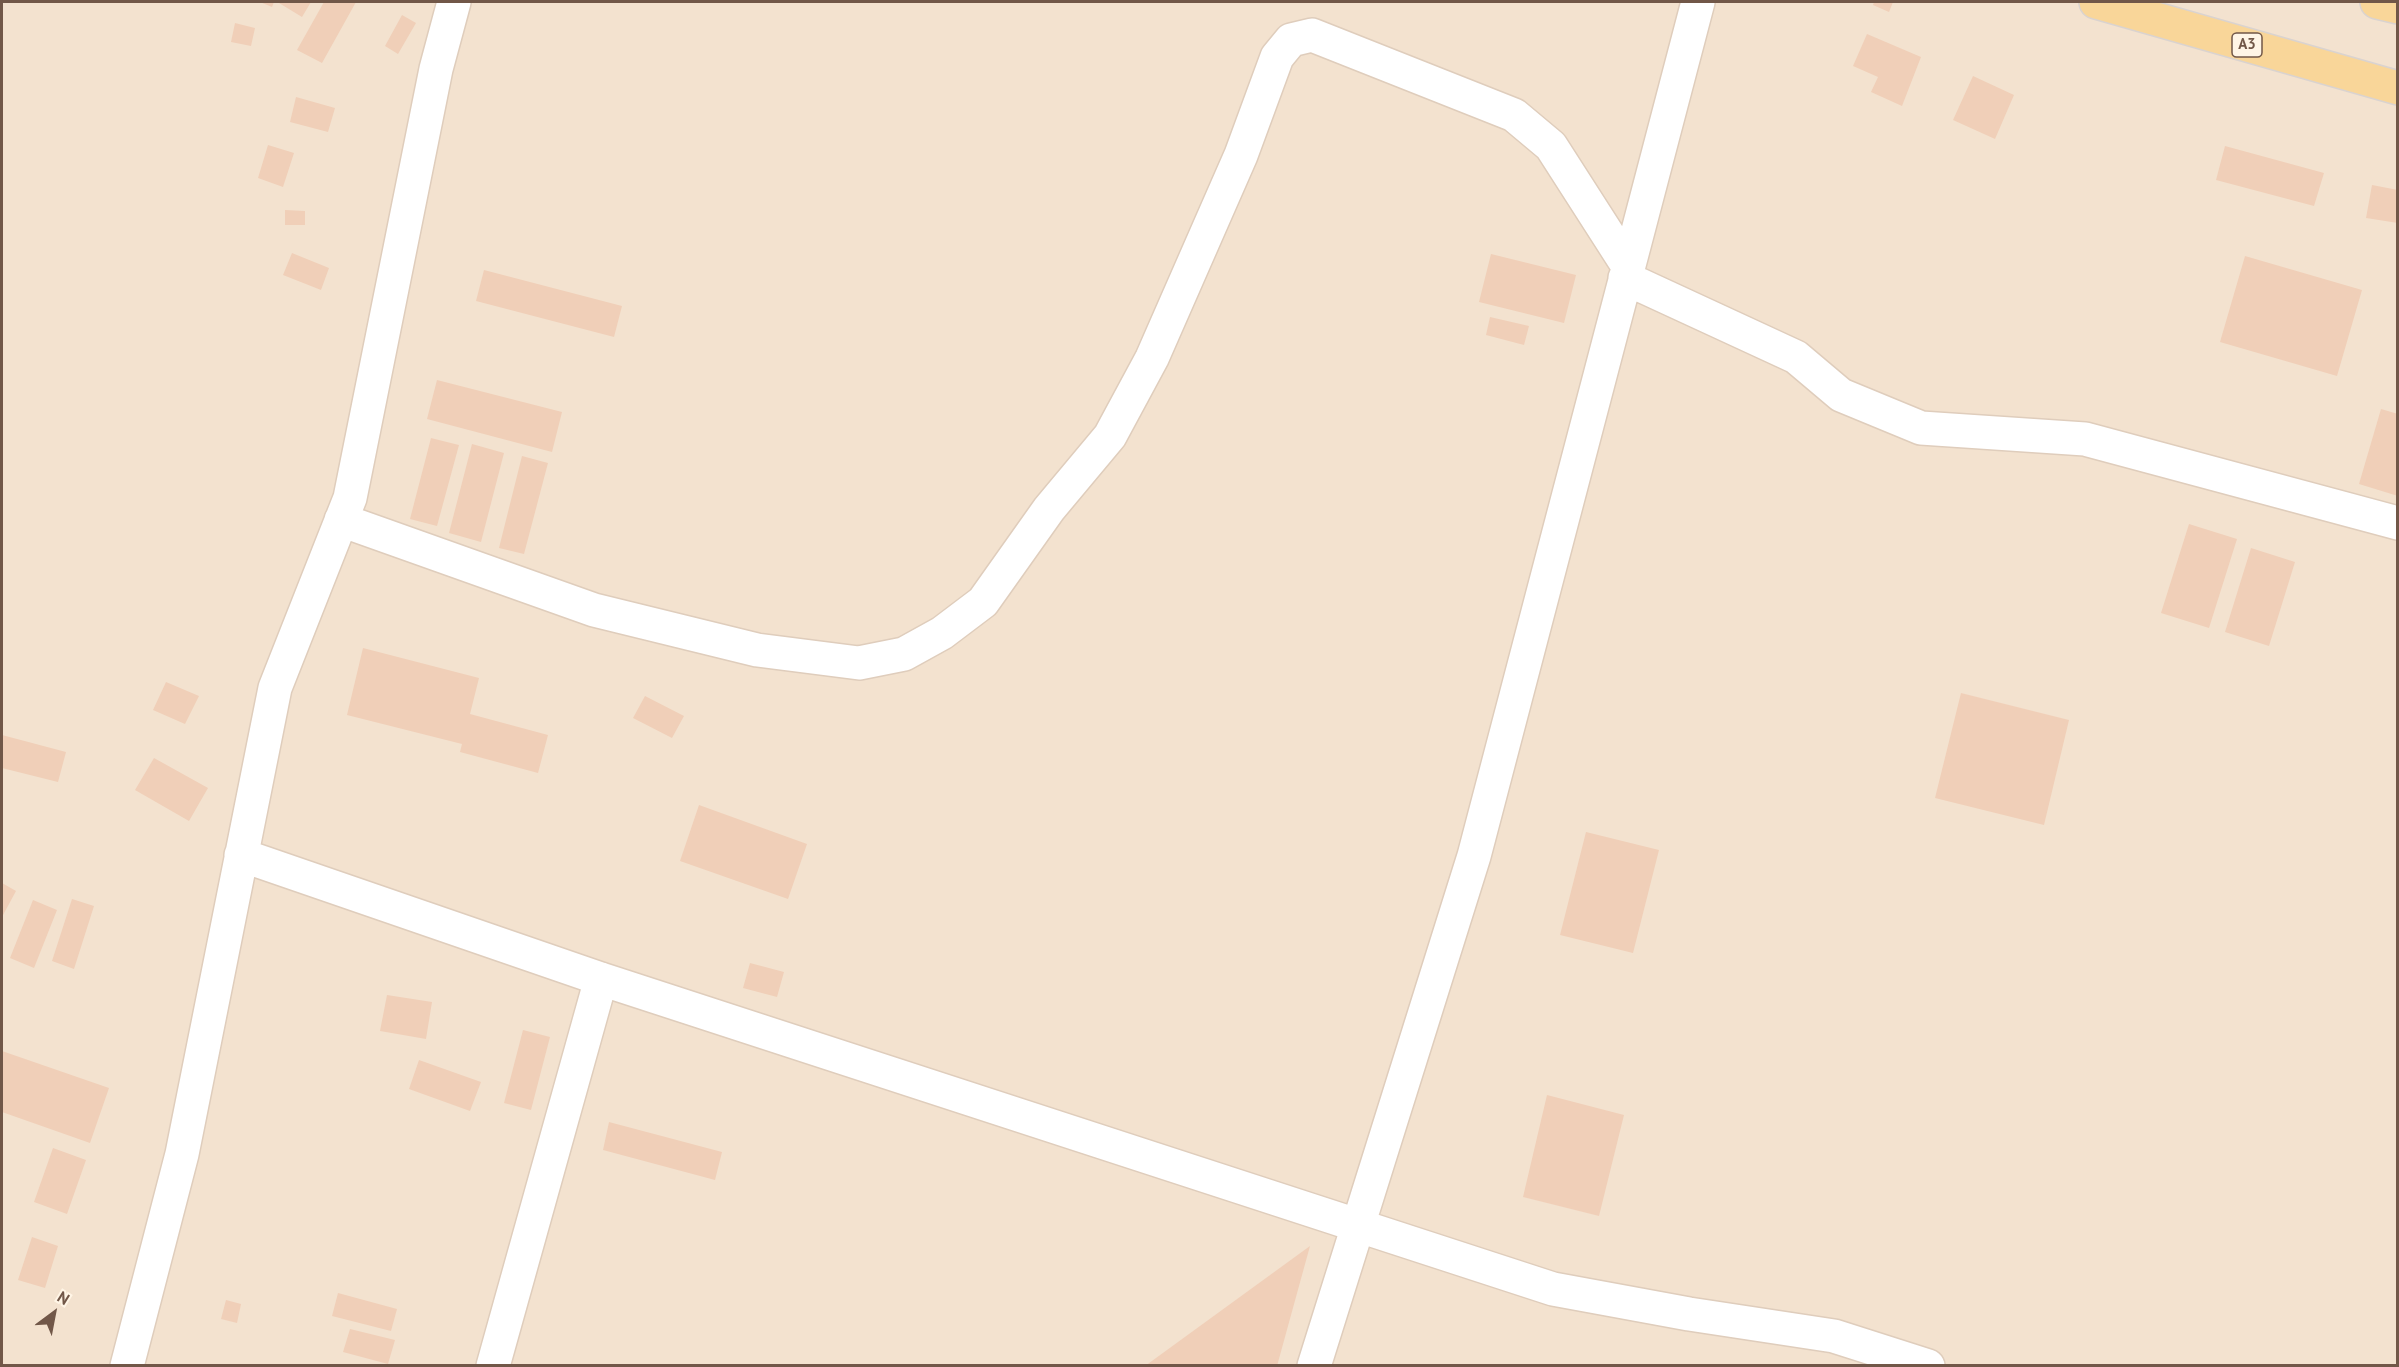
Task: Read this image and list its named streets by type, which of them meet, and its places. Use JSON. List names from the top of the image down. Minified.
{"streets":{"main road":["A3"]},"north":"top right"}
